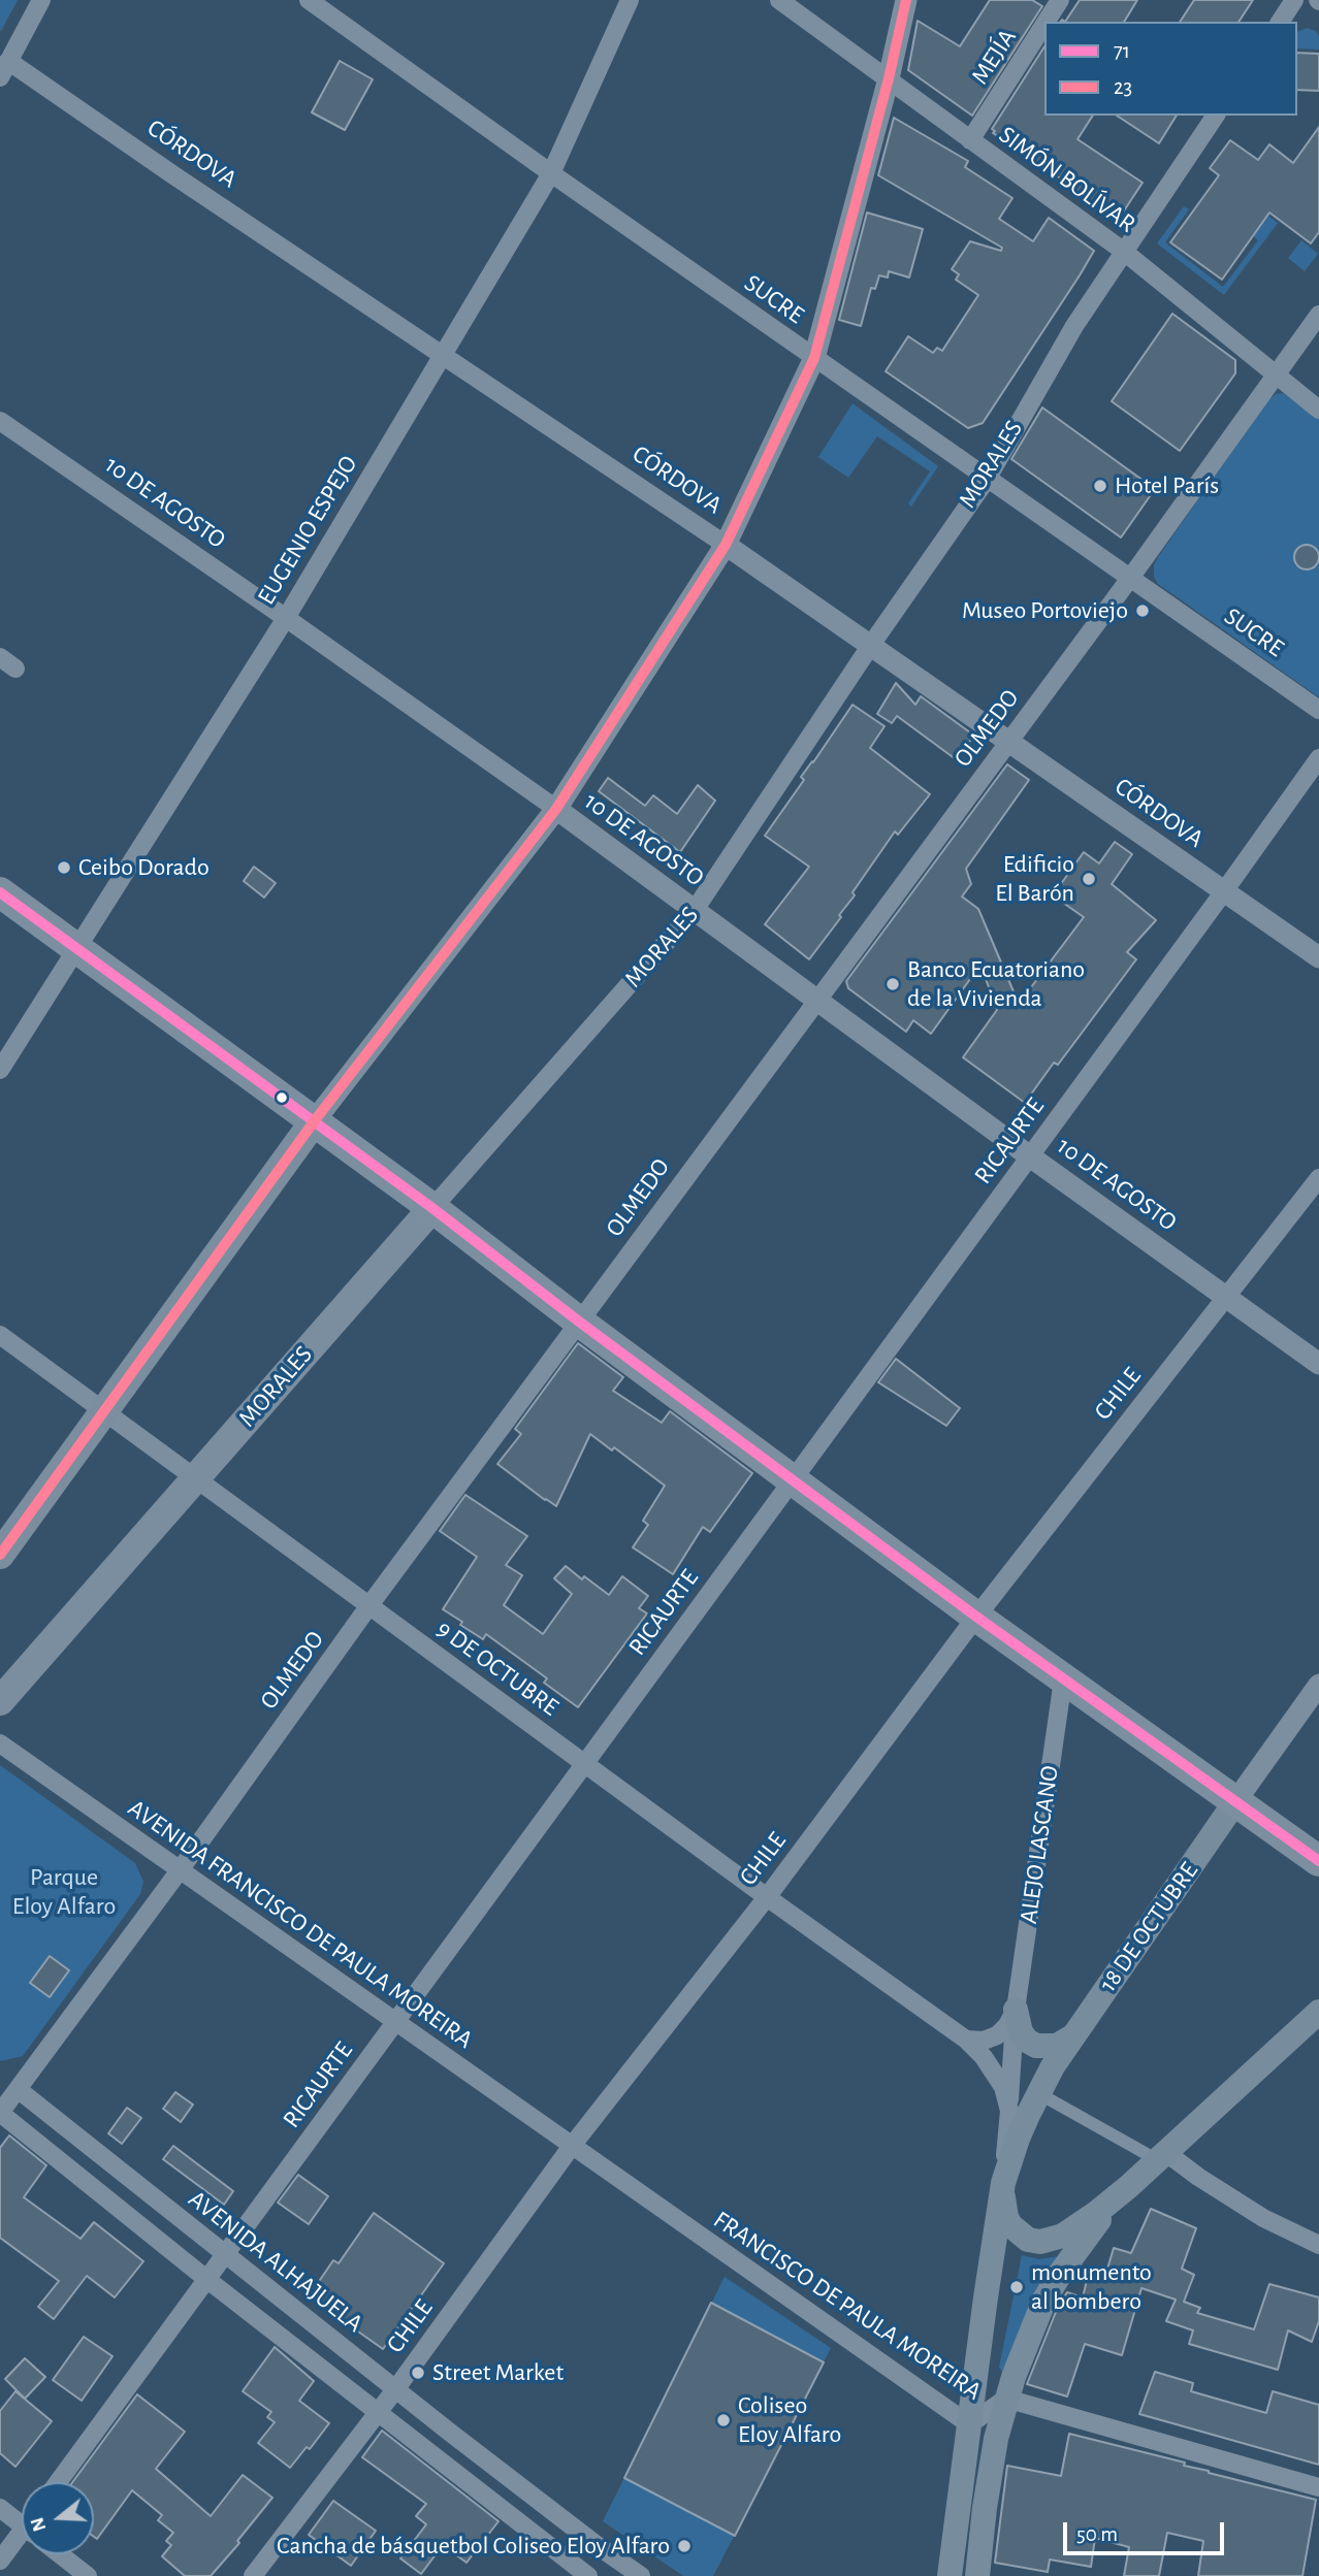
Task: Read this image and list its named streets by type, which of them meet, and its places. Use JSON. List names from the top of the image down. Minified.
{"streets":{"main road":["MORALES","ALEJO LASCANO","18 DE OCTUBRE"],"street":["MEJÍA","CÓRDOVA","SIMÓN BOLÍVAR","SUCRE","10 DE AGOSTO","EUGENIO ESPEJO","OLMEDO","RICAURTE","CHILE","9 DE OCTUBRE","AVENIDA FRANCISCO DE PAULA MOREIRA","AVENIDA ALHAJUELA","FRANCISCO DE PAULA MOREIRA"]},"crossings":[["MEJÍA","SIMÓN BOLÍVAR"],["CÓRDOVA","MORALES"],["CÓRDOVA","EUGENIO ESPEJO"],["CÓRDOVA","OLMEDO"],["CÓRDOVA","RICAURTE"],["SIMÓN BOLÍVAR","MORALES"],["SIMÓN BOLÍVAR","OLMEDO"],["SUCRE","MORALES"],["SUCRE","EUGENIO ESPEJO"],["SUCRE","OLMEDO"],["MORALES","10 DE AGOSTO"],["MORALES","9 DE OCTUBRE"],["10 DE AGOSTO","EUGENIO ESPEJO"],["10 DE AGOSTO","OLMEDO"],["10 DE AGOSTO","RICAURTE"],["10 DE AGOSTO","CHILE"],["OLMEDO","9 DE OCTUBRE"],["OLMEDO","AVENIDA FRANCISCO DE PAULA MOREIRA"],["OLMEDO","AVENIDA ALHAJUELA"],["RICAURTE","9 DE OCTUBRE"],["RICAURTE","AVENIDA FRANCISCO DE PAULA MOREIRA"],["RICAURTE","AVENIDA ALHAJUELA"],["CHILE","9 DE OCTUBRE"],["CHILE","AVENIDA FRANCISCO DE PAULA MOREIRA"],["CHILE","AVENIDA ALHAJUELA"],["CHILE","FRANCISCO DE PAULA MOREIRA"],["9 DE OCTUBRE","ALEJO LASCANO"],["ALEJO LASCANO","18 DE OCTUBRE"],["ALEJO LASCANO","FRANCISCO DE PAULA MOREIRA"],["AVENIDA FRANCISCO DE PAULA MOREIRA","FRANCISCO DE PAULA MOREIRA"]],"parks":["Parque Eloy Alfaro"],"places":["Hotel París","Museo Portoviejo","Ceibo Dorado","Edificio El Barón","Banco Ecuatoriano de la Vivienda","monumento al bombero","Street Market","Coliseo Eloy Alfaro","Cancha de básquetbol Coliseo Eloy Alfaro"],"lines":["transit line 23","transit line 71"],"legend":["71","23"],"scale_bar":"50 m","north":"left"}
